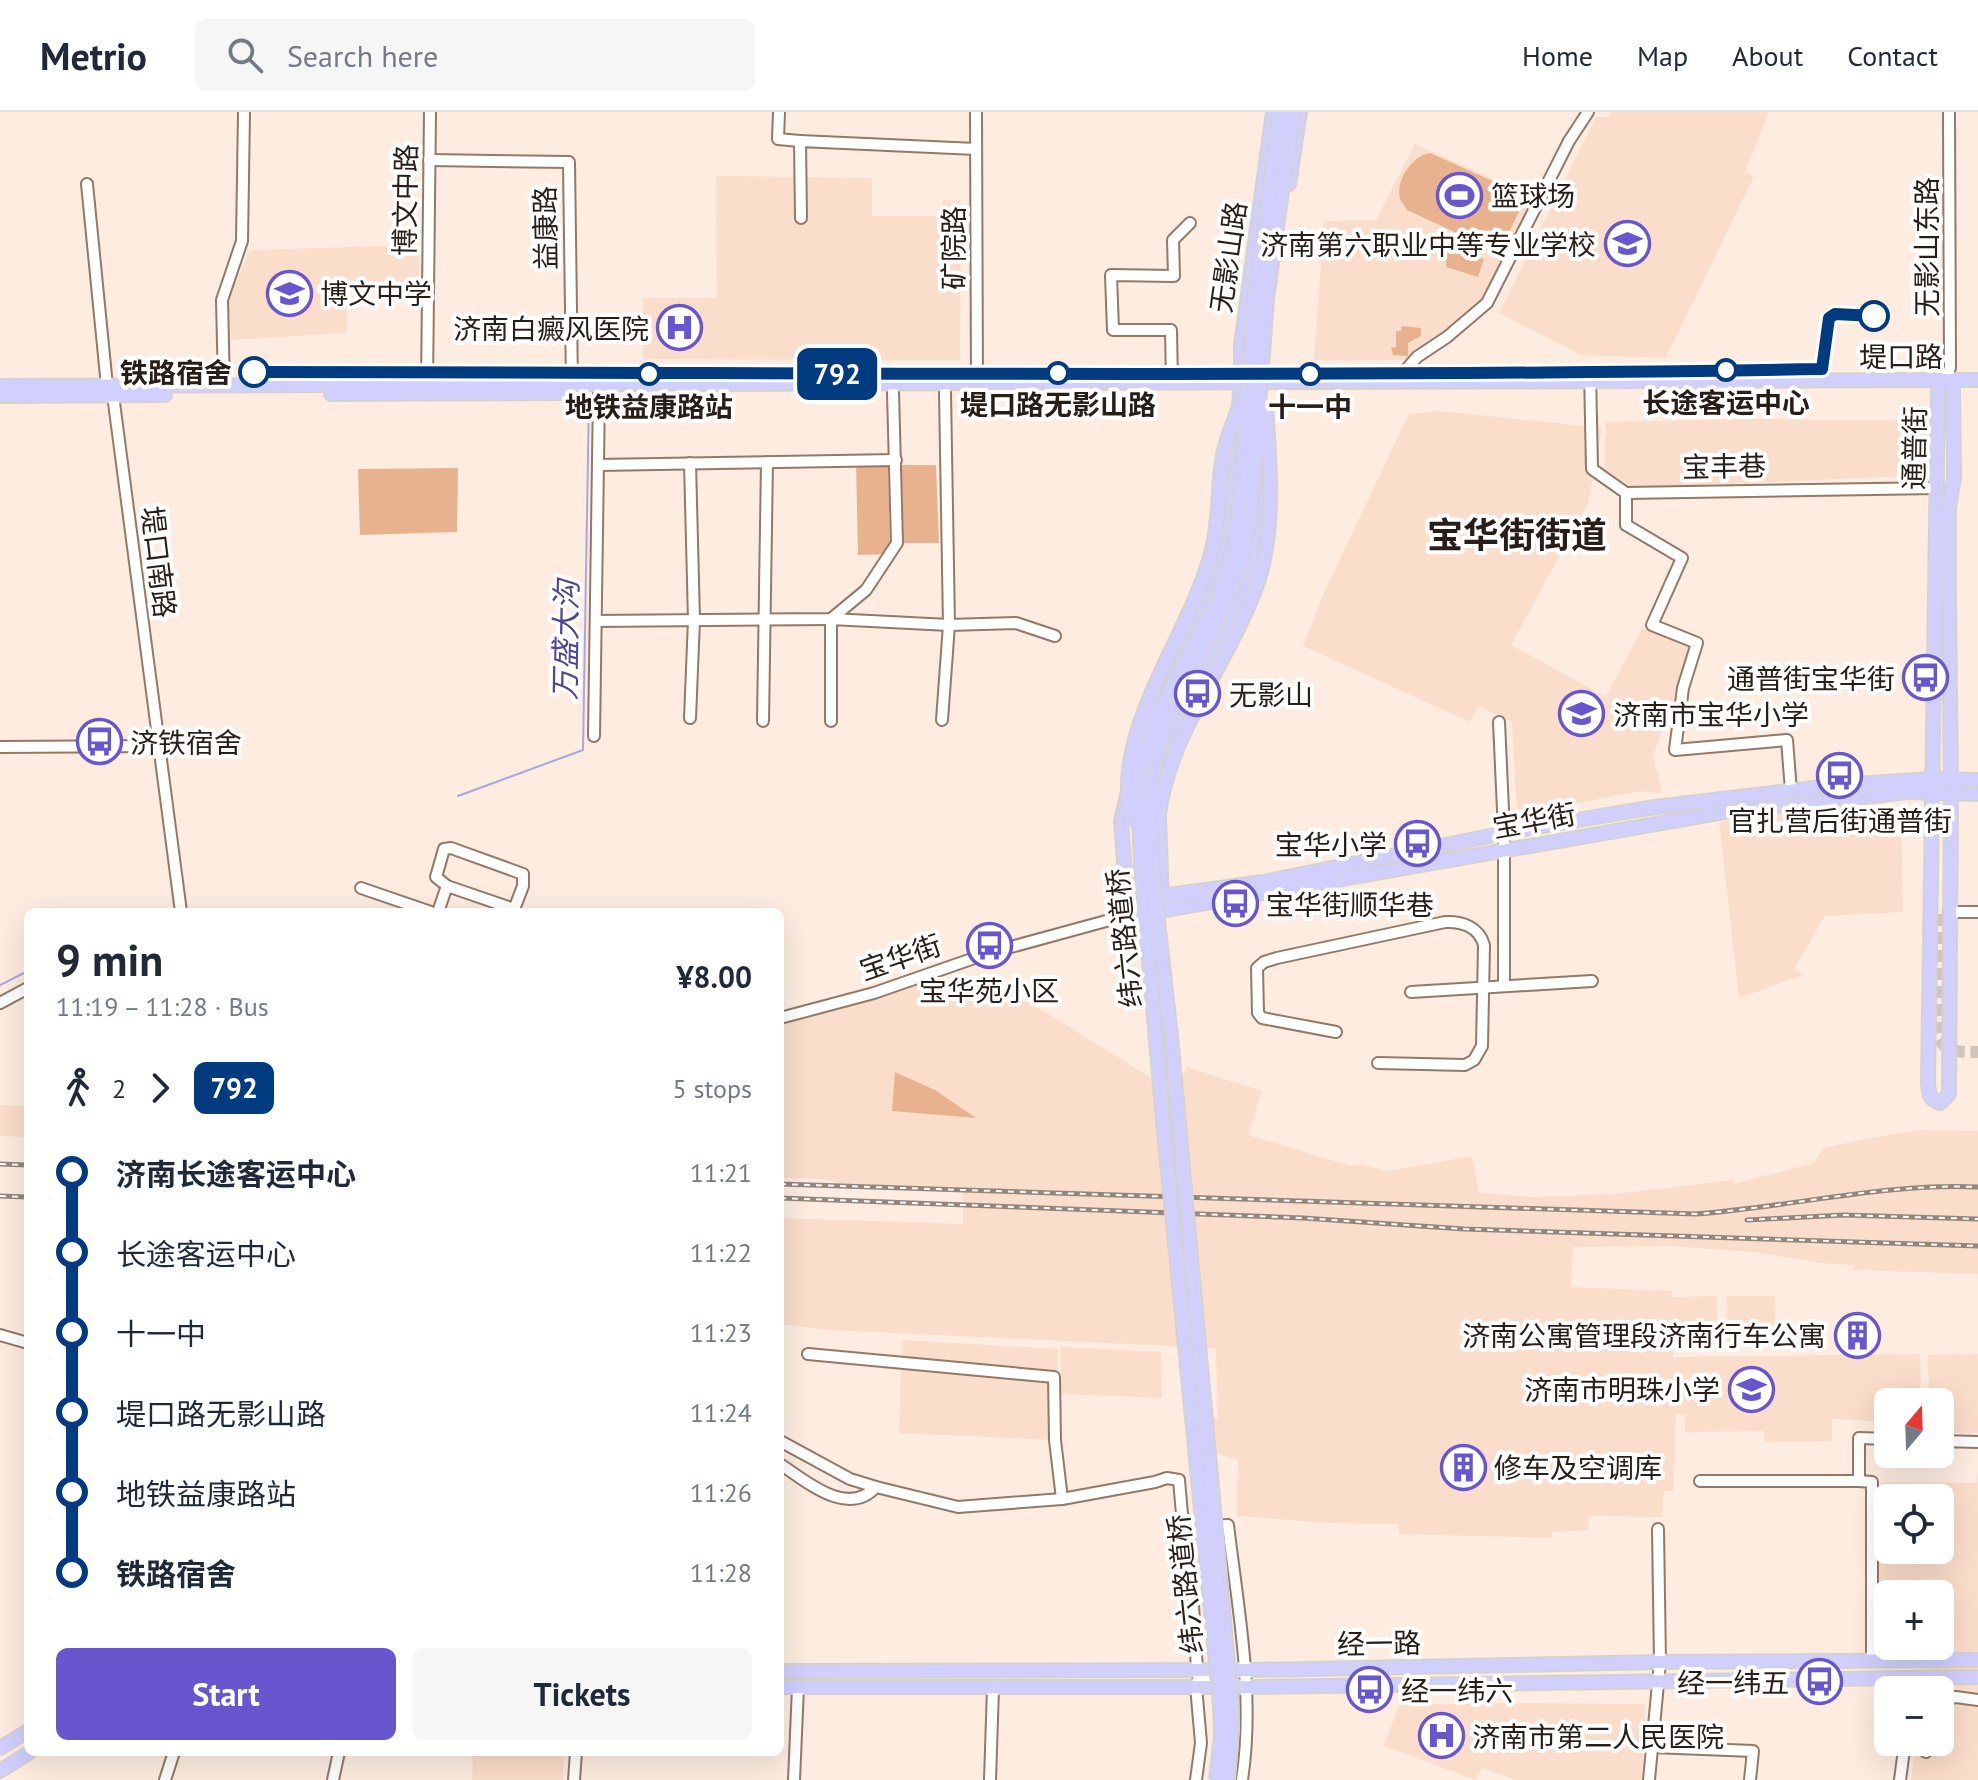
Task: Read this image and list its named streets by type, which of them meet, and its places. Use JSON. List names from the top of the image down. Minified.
{"streets":{"main road":["无影山路","堤口路","通普街","宝华街","纬六路道桥","经一路"],"street":["博文中路","益康路","无影山东路","矿院路","宝丰巷","堤口南路"]},"crossings":[["博文中路","益康路"],["博文中路","堤口路"],["益康路","堤口路"],["无影山东路","堤口路"],["无影山东路","通普街"],["矿院路","堤口路"],["无影山路","堤口路"],["堤口路","通普街"],["堤口路","堤口南路"],["通普街","宝丰巷"],["通普街","宝华街"]],"districts":["宝华街街道"],"water":["万盛大沟"],"places":{"sports":["篮球场"],"school or university":["济南第六职业中等专业学校","博文中学","济南市宝华小学","济南市明珠小学"],"hospital":["济南白癜风医院","济南市第二人民医院"],"other":["长途客运中心","铁路宿舍","堤口路无影山路","地铁益康路站","十一中"],"bus stop":["通普街宝华街","无影山","济铁宿舍","官扎营后街通普街","宝华小学","宝华街顺华巷","宝华苑小区","经一纬五","经一纬六"],"building":["济南公寓管理段济南行车公寓","修车及空调库"]},"lines":["bus line 792"],"north":"top","page":{"header":"Metrio","search":"Search here","nav":["Home","Map","About","Contact"],"on_map":"792","heading":["9 min","11:19 – 11:28 · Bus","¥8.00"],"legs":["2","792","5 stops"],"list":[{"name":"济南长途客运中心","value":"11:21"},{"name":"长途客运中心","value":"11:22"},{"name":"十一中","value":"11:23"},{"name":"堤口路无影山路","value":"11:24"},{"name":"地铁益康路站","value":"11:26"},{"name":"铁路宿舍","value":"11:28"}],"map_buttons":["+","−"],"buttons":["Start","Tickets"]}}
